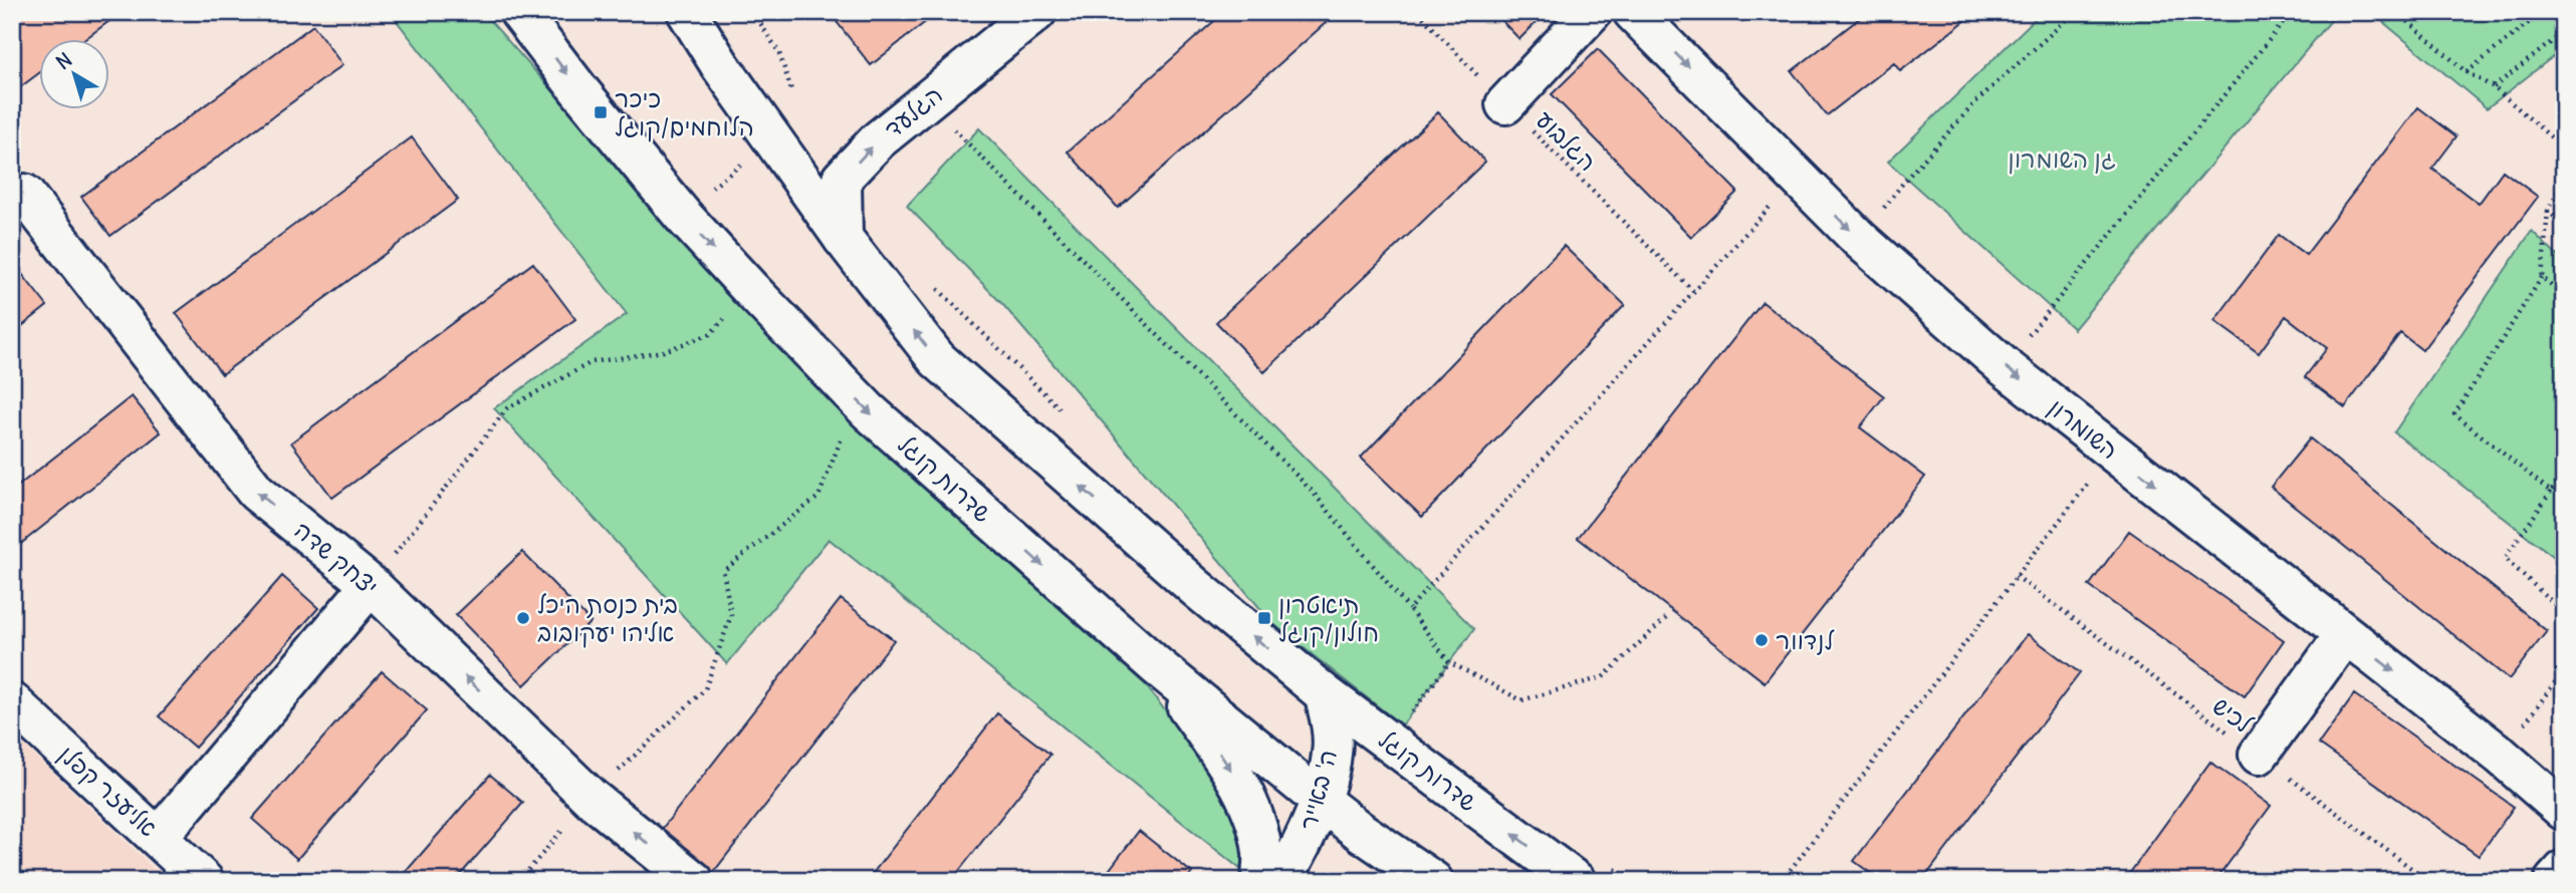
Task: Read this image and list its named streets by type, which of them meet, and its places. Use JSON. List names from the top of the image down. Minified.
{"streets":{"street":["הגלעד","השומרון","שדרות קוגל","יצחק שדה","ה' באייר","אליעזר קפלן"],"path":["הגלבוע","לכיש"]},"crossings":[["הגלעד","שדרות קוגל"],["שדרות קוגל","ה' באייר"]],"one_way":["הגלעד","השומרון","יצחק שדה"],"parks":["גן השומרון"],"places":{"transit":["כיכר הלוחמים/קוגל","תיאטרון חולון/קוגל"],"other":["בית כנסת היכל אליהו יעקובוב","לנדוור"]},"north":"top left"}
